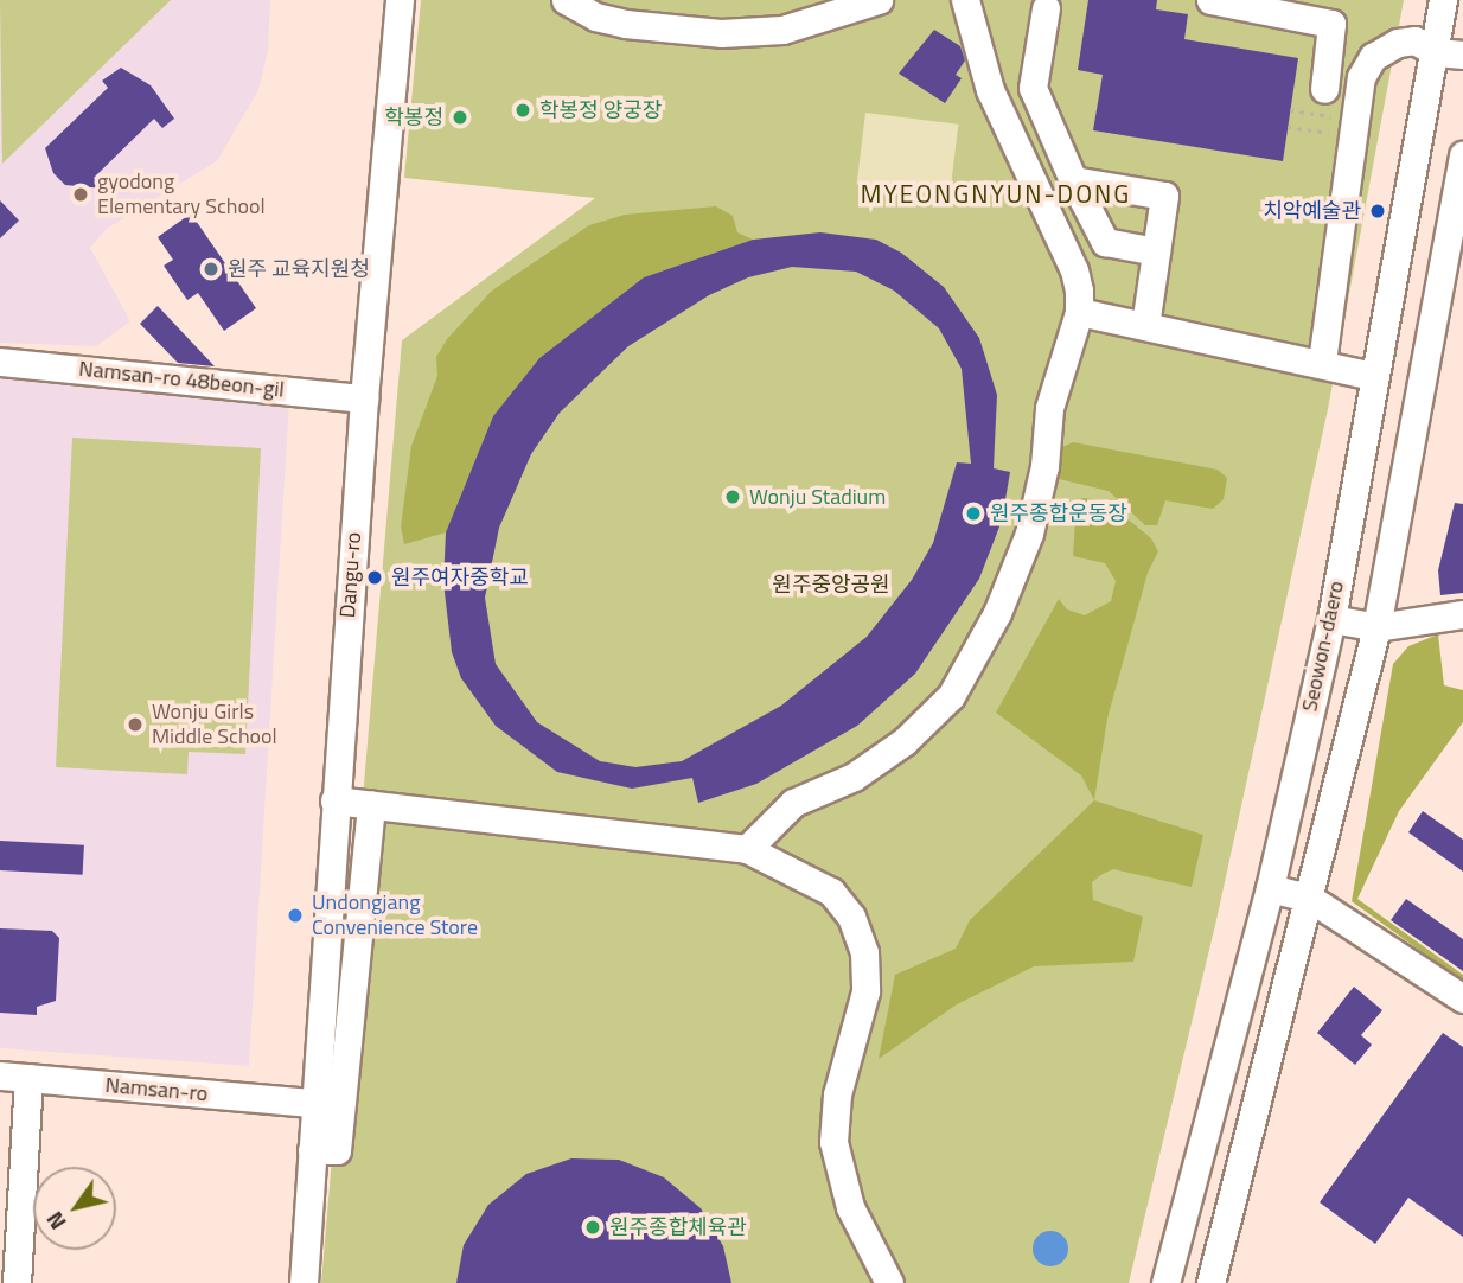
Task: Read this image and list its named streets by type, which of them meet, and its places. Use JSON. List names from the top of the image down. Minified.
{"streets":{"street":["Namsan-ro 48beon-gil","Dangu-ro","Seowon-daero","Namsan-ro"]},"crossings":[["Namsan-ro 48beon-gil","Dangu-ro"],["Dangu-ro","Namsan-ro"]],"districts":["MYEONGNYUN-DONG"],"parks":["원주중앙공원"],"places":["학봉정 양궁장","학봉정","gyodong Elementary School","치악예술관","원주 교육지원청","Wonju Stadium","원주종합운동장","원주여자중학교","Wonju Girls Middle School","Undongjang Convenience Store","원주종합체육관"],"north":"bottom left"}
